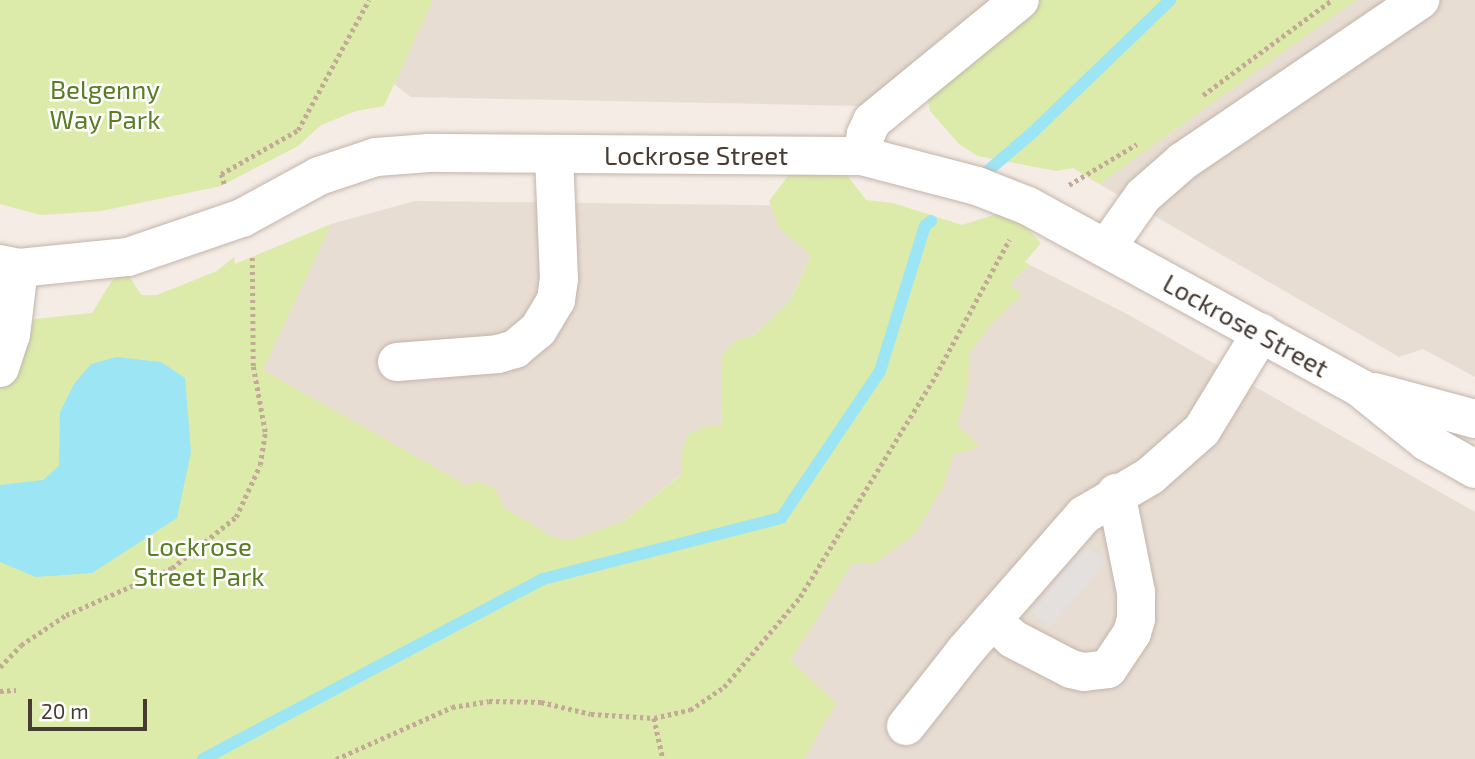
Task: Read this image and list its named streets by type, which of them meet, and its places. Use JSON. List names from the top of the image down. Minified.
{"streets":{"street":["Lockrose Street"]},"parks":["Belgenny Way Park","Lockrose Street Park"],"scale_bar":"20 m"}
